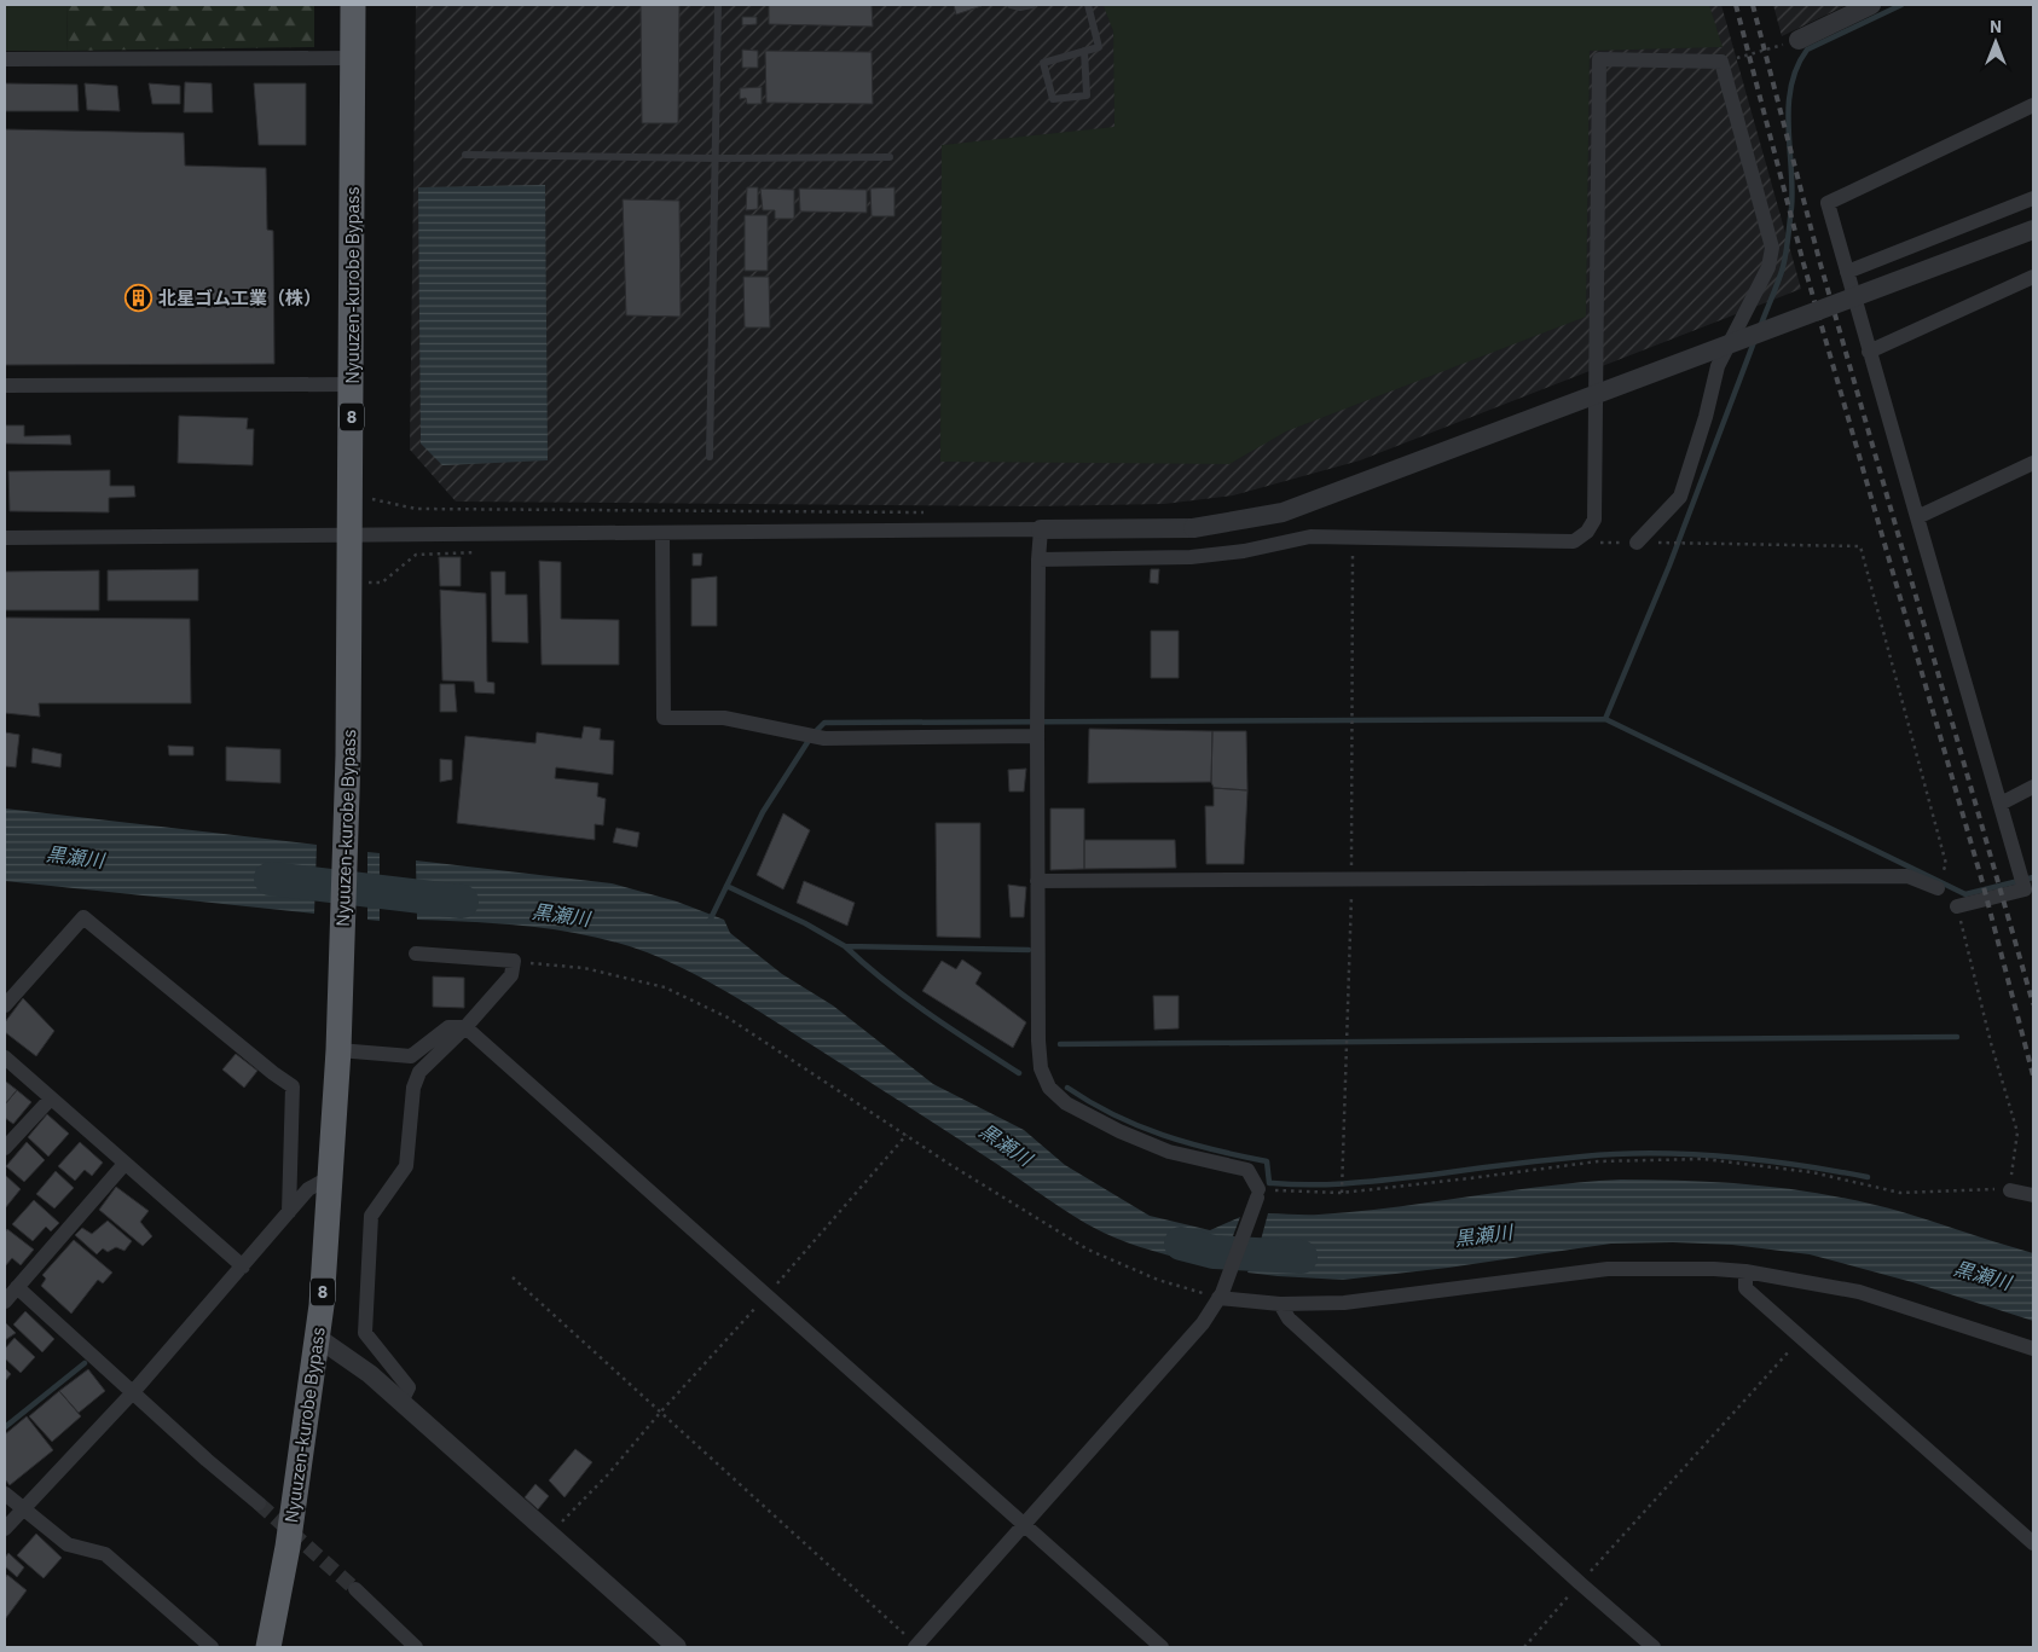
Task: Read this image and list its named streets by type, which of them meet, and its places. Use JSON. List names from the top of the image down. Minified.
{"streets":{"highway":["Nyuuzen-kurobe Bypass","8"]},"water":["黒瀬川"],"places":{"building":["北星ゴム工業（株）"]},"north":"top"}
